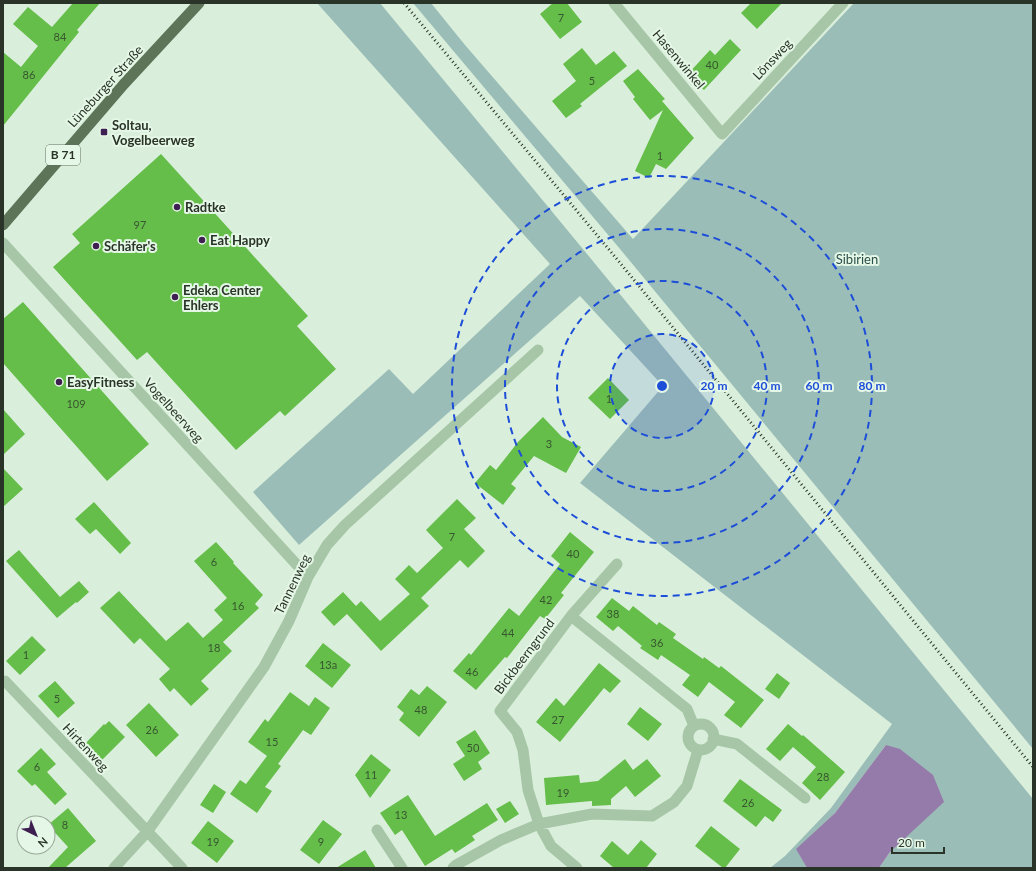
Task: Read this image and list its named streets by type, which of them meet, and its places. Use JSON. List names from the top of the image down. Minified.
{"streets":{"main road":["Lüneburger Straße","B 71"],"street":["Hasenwinkel","Lönsweg","Vogelbeerweg","Tannenweg","Bickbeerngrund","Hirtenweg"]},"crossings":[["Hasenwinkel","Lönsweg"],["Vogelbeerweg","Tannenweg"],["Tannenweg","Hirtenweg"]],"parks":["Sibirien"],"places":{"transit":["Soltau, Vogelbeerweg"],"other":["Radtke","Eat Happy","Schäfer's","Edeka Center Ehlers","EasyFitness"]},"house_numbers":["7","84","40","86","5","1","97","1","109","3","7","40","6","42","16","38","44","36","18","1","13a","46","5","48","27","26","15","50","6","11","28","19","26","13","8","19","9"],"scale_bar":"20 m","north":"bottom right","rings":["20 m","40 m","60 m","80 m"]}
